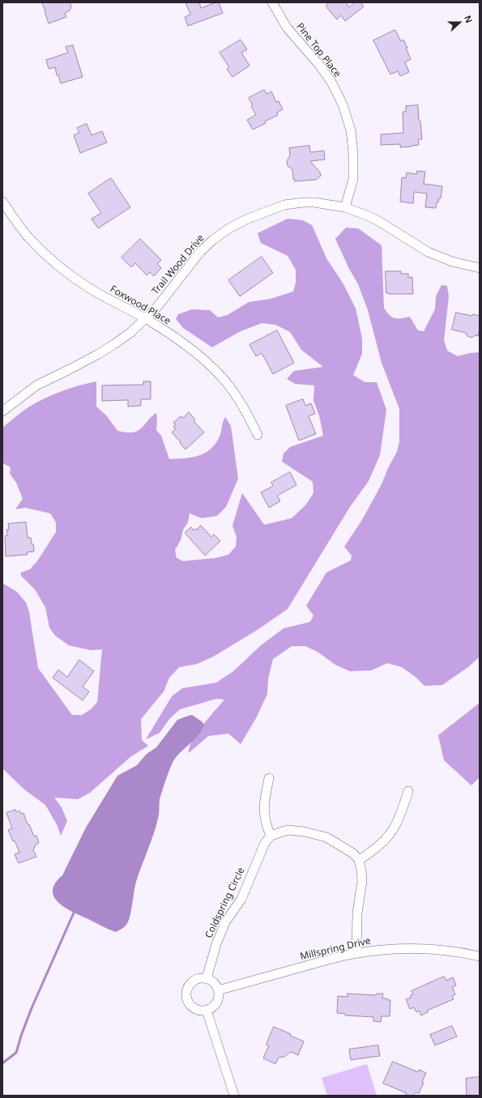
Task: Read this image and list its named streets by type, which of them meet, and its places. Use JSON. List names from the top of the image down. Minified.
{"streets":{"street":["Pine Top Place","Trail Wood Drive","Foxwood Place","Coldspring Circle","Millspring Drive"]},"crossings":[["Pine Top Place","Trail Wood Drive"],["Trail Wood Drive","Foxwood Place"],["Coldspring Circle","Millspring Drive"]],"north":"right"}
